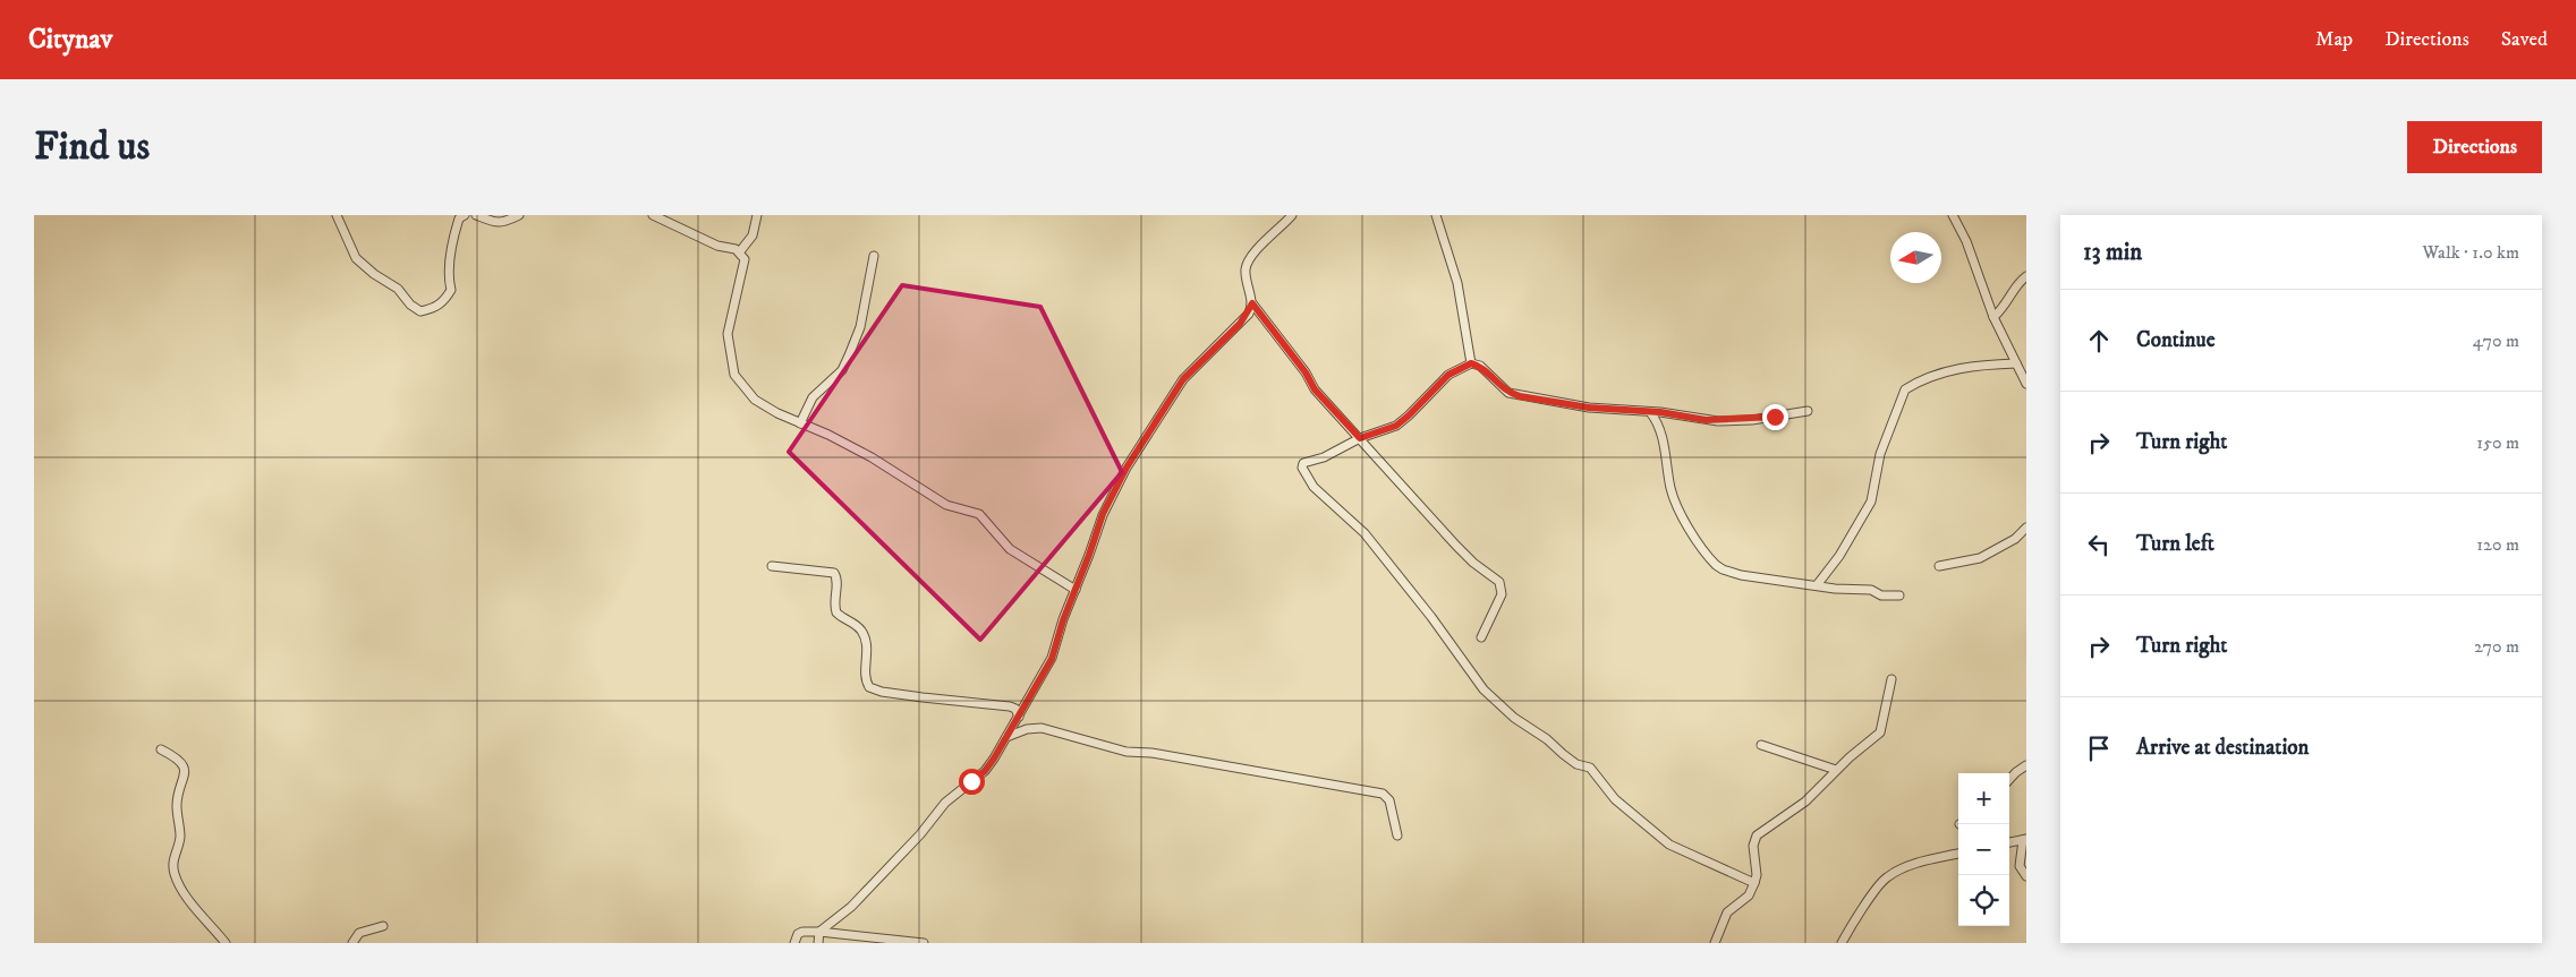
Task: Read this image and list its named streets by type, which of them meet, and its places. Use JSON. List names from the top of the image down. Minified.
{"north":"left","page":{"header":"Citynav","nav":["Map","Directions","Saved"],"buttons":"Directions","title":"Find us","heading":["13 min","Walk · 1.0 km"],"list":[["Continue","470 m"],["Turn right","150 m"],["Turn left","120 m"],["Turn right","270 m"],"Arrive at destination"],"map_buttons":["+","−"]}}
